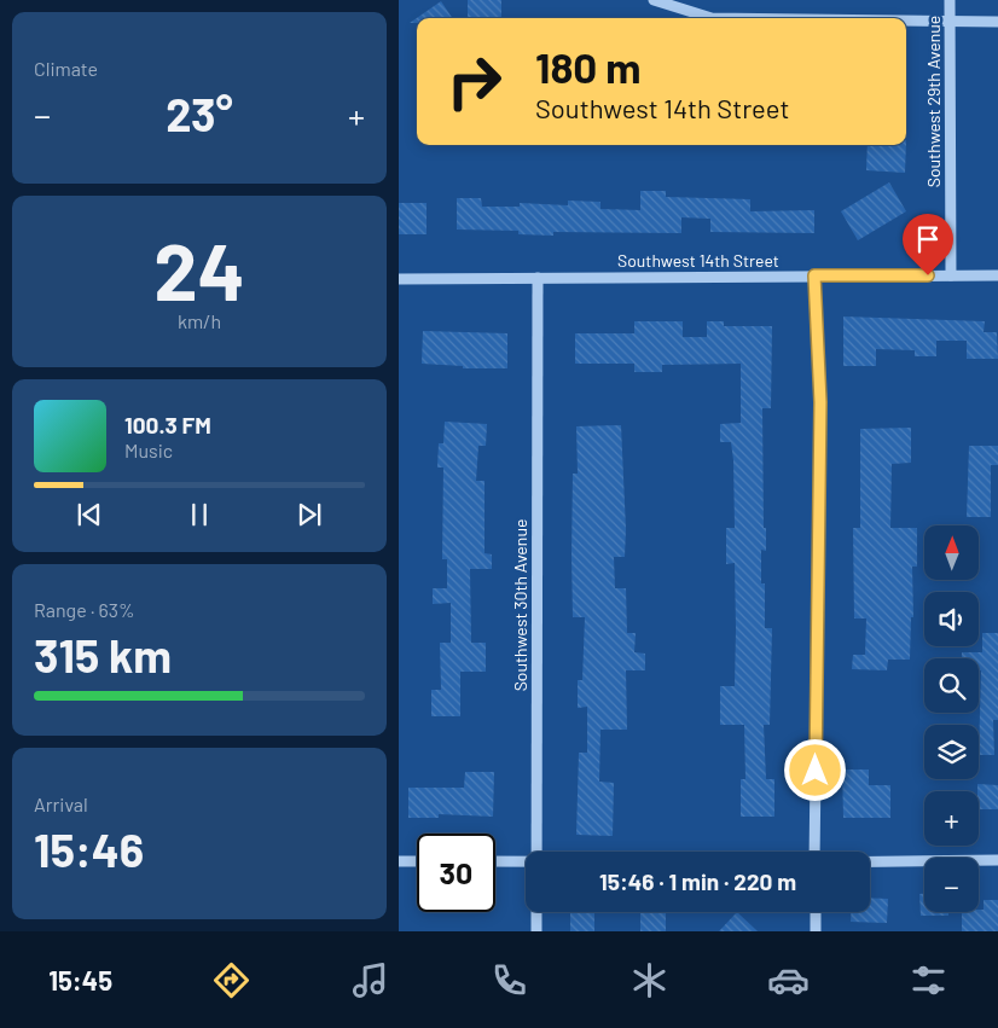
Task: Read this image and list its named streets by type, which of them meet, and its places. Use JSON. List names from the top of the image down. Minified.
{"streets":{"street":["Southwest 29th Avenue","Southwest 14th Street","Southwest 30th Avenue"]},"crossings":[["Southwest 29th Avenue","Southwest 14th Street"],["Southwest 14th Street","Southwest 30th Avenue"]],"north":"top","page":{"tile":["Climate",["24","km/h"],["Range · 63%","315 km"],["Arrival","15:46"]],"turn":["180 m","Southwest 14th Street"],"heat":["−","23°","+"],"song":["100.3 FM","Music"],"map_buttons":["+","−"],"limit":"30","trip":"15:46 · 1 min · 220 m","tabs":"15:45"}}
